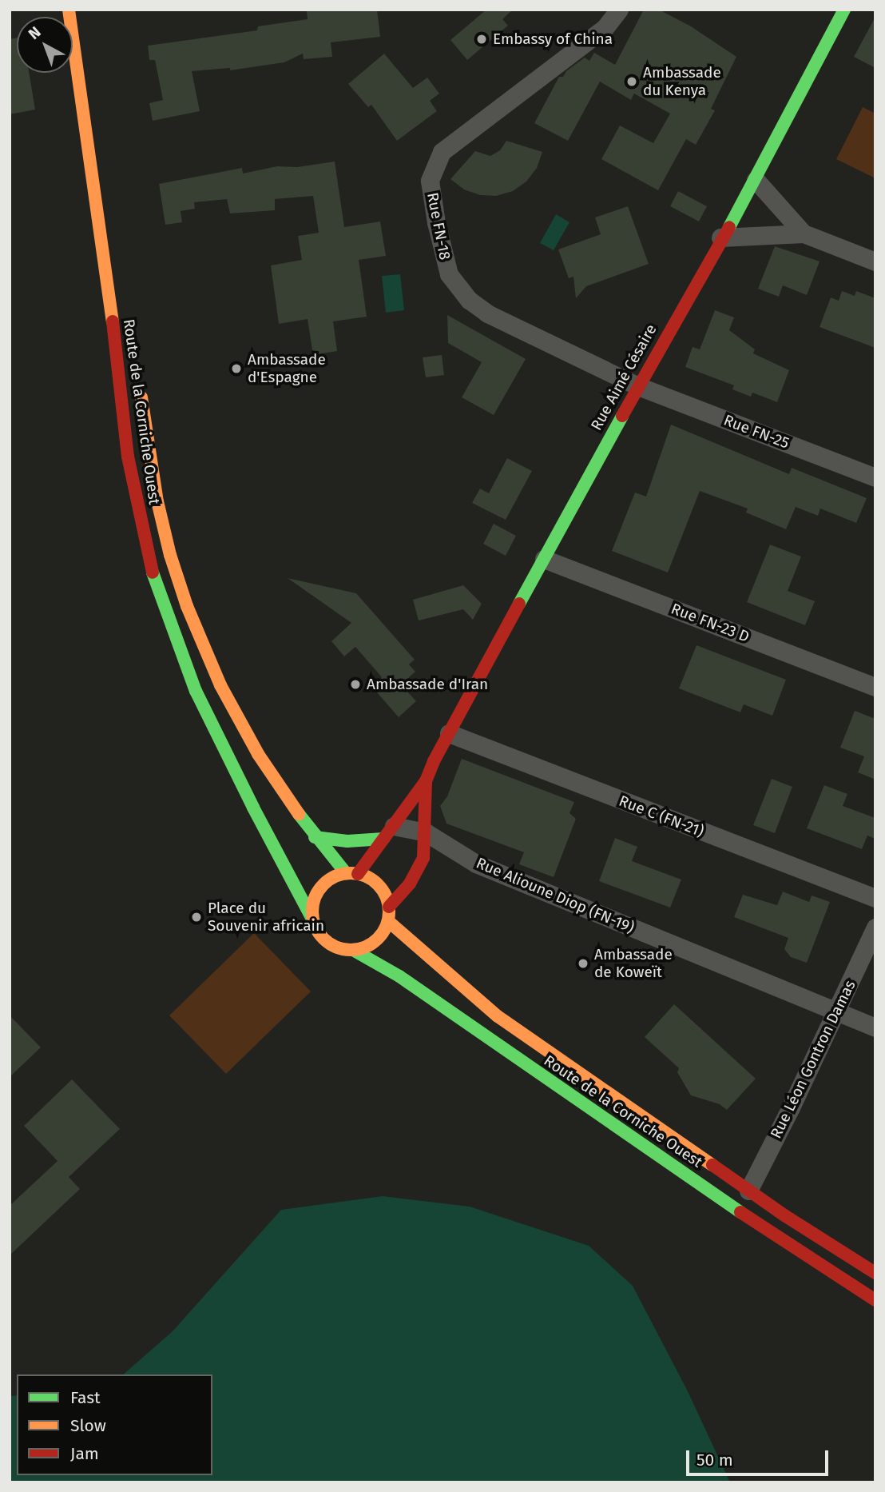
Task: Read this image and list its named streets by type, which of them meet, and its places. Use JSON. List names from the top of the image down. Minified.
{"streets":{"main road":["Rue Aimé Césaire","Route de la Corniche Ouest"],"street":["Rue FN-18","Rue FN-25","Rue FN-23 D","Rue C (FN-21)","Rue Alioune Diop (FN-19)","Rue Léon Gontron Damas"]},"crossings":[["Rue FN-18","Rue Aimé Césaire"],["Rue FN-18","Rue FN-25"],["Rue Aimé Césaire","Rue FN-25"],["Rue Aimé Césaire","Rue FN-23 D"],["Rue Aimé Césaire","Rue C (FN-21)"],["Route de la Corniche Ouest","Rue Léon Gontron Damas"],["Rue Alioune Diop (FN-19)","Rue Léon Gontron Damas"]],"places":["Embassy of China","Ambassade du Kenya","Ambassade d'Espagne","Ambassade d'Iran","Place du Souvenir africain","Ambassade de Koweït"],"legend":["Fast","Slow","Jam"],"scale_bar":"50 m","north":"top left"}
